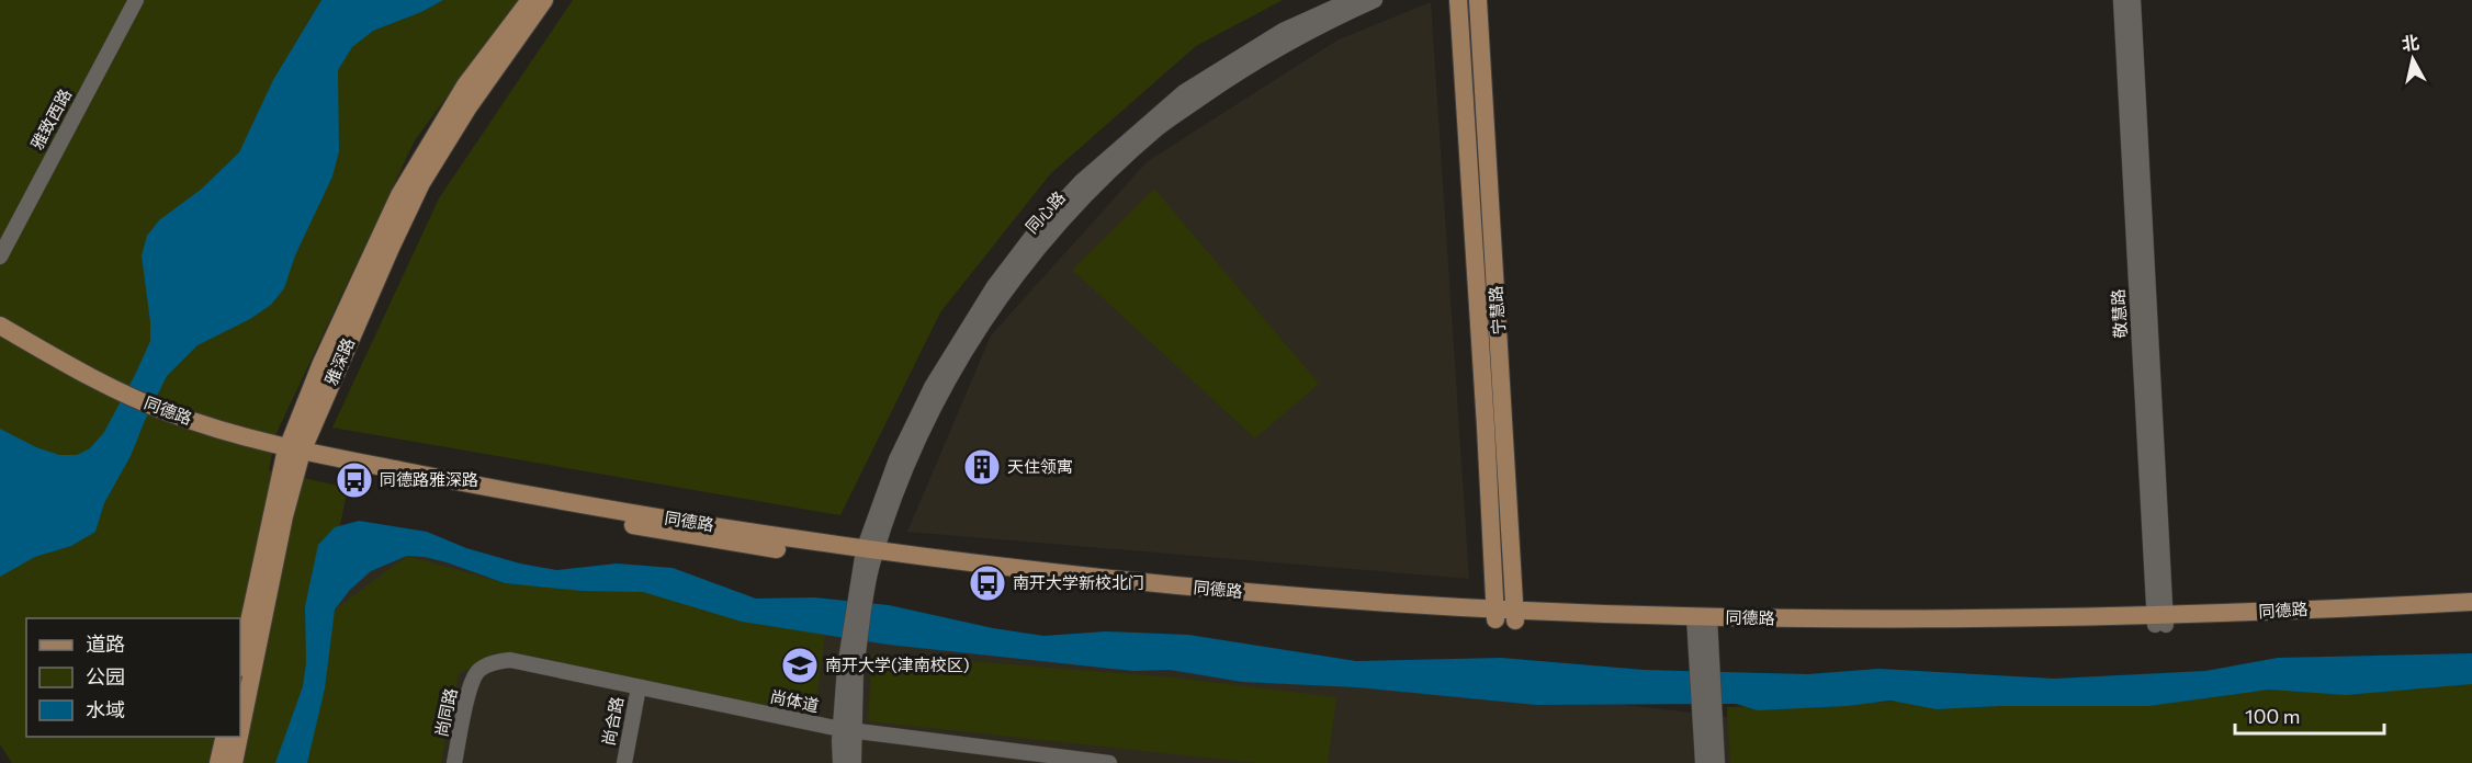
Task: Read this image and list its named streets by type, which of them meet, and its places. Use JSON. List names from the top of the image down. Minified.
{"streets":{"main road":["宁慧路","雅深路","同德路"],"street":["雅致西路","同心路","敬慧路","尚体道","尚同路","尚合路"]},"crossings":[["同心路","同德路"],["宁慧路","同德路"],["敬慧路","同德路"],["雅深路","同德路"],["尚体道","尚同路"],["尚体道","尚合路"]],"places":{"building":["天住领寓"],"bus stop":["同德路雅深路","南开大学新校北门"],"school or university":["南开大学(津南校区)"]},"legend":["道路","公园","水域"],"scale_bar":"100 m","north":"top"}
